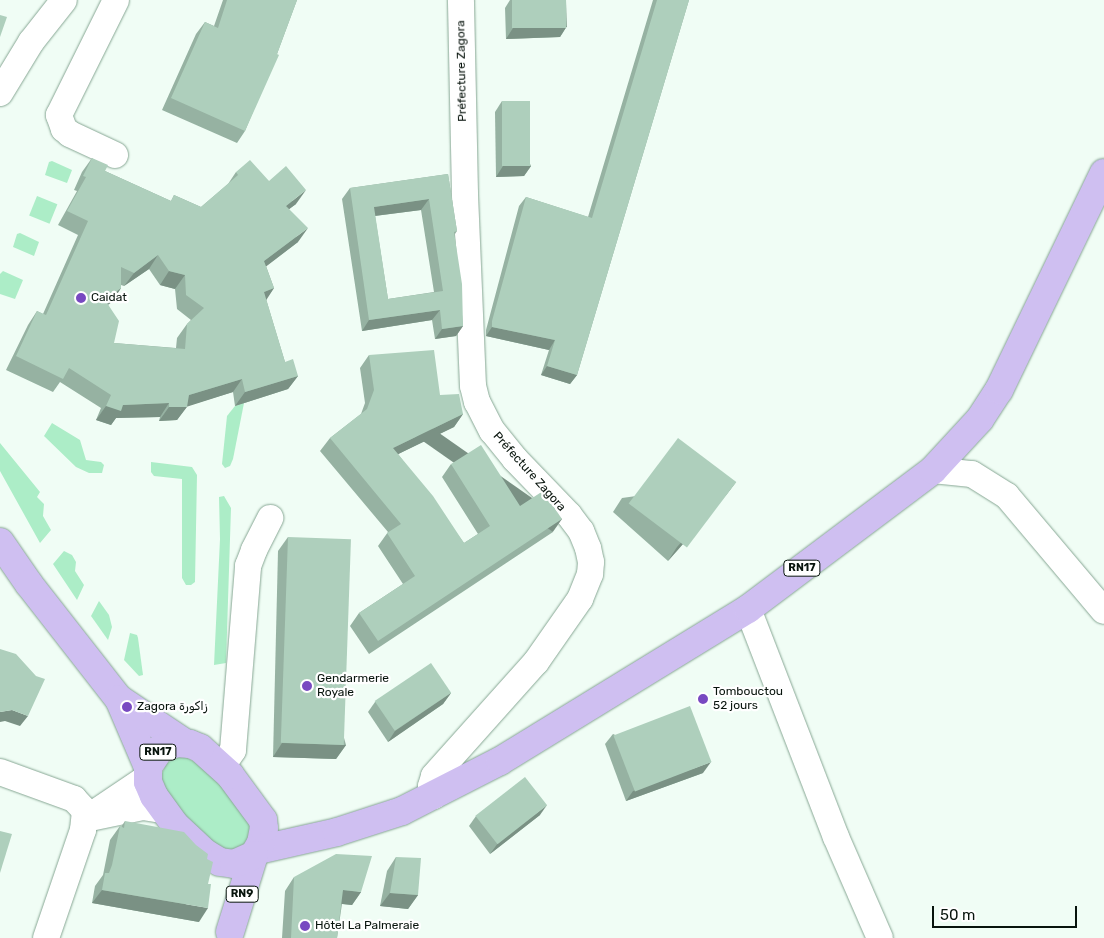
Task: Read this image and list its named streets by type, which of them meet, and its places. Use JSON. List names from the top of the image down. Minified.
{"streets":{"main road":["RN17","RN9"],"street":["Préfecture Zagora"]},"crossings":[["Préfecture Zagora","RN17"],["RN17","RN9"]],"places":["Caidat","Gendarmerie Royale","Tombouctou 52 jours","Zagora زاكورة","Hôtel La Palmeraie"],"scale_bar":"50 m"}
